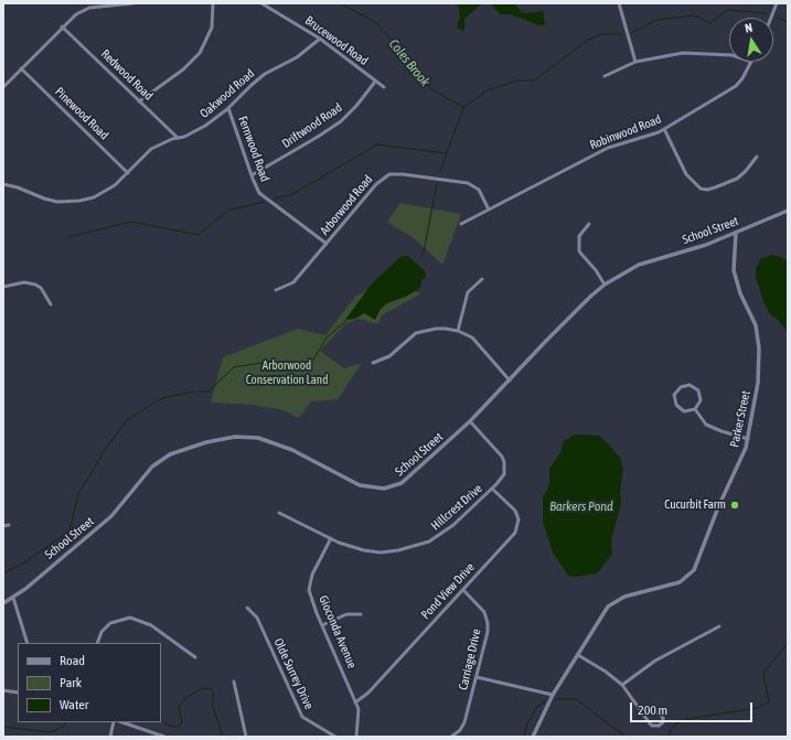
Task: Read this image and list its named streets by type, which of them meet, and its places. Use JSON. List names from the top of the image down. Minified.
{"streets":{"street":["Brucewood Road","Redwood Road","Oakwood Road","Pinewood Road","Driftwood Road","Robinwood Road","Fernwood Road","Arborwood Road","School Street","Parker Street","Hillcrest Drive","Pond View Drive","Gioconda Avenue","Carriage Drive","Olde Surrey Drive"]},"crossings":[["Brucewood Road","Oakwood Road"],["Brucewood Road","Driftwood Road"],["Redwood Road","Oakwood Road"],["Oakwood Road","Pinewood Road"],["Oakwood Road","Fernwood Road"],["Driftwood Road","Fernwood Road"],["Robinwood Road","Arborwood Road"],["Fernwood Road","Arborwood Road"],["School Street","Parker Street"],["School Street","Hillcrest Drive"],["Hillcrest Drive","Pond View Drive"],["Hillcrest Drive","Gioconda Avenue"],["Pond View Drive","Gioconda Avenue"],["Pond View Drive","Carriage Drive"]],"water":["Coles Brook","Barkers Pond"],"parks":["Arborwood Conservation Land"],"places":["Cucurbit Farm"],"legend":["Road","Park","Water"],"scale_bar":"200 m","north":"top"}
